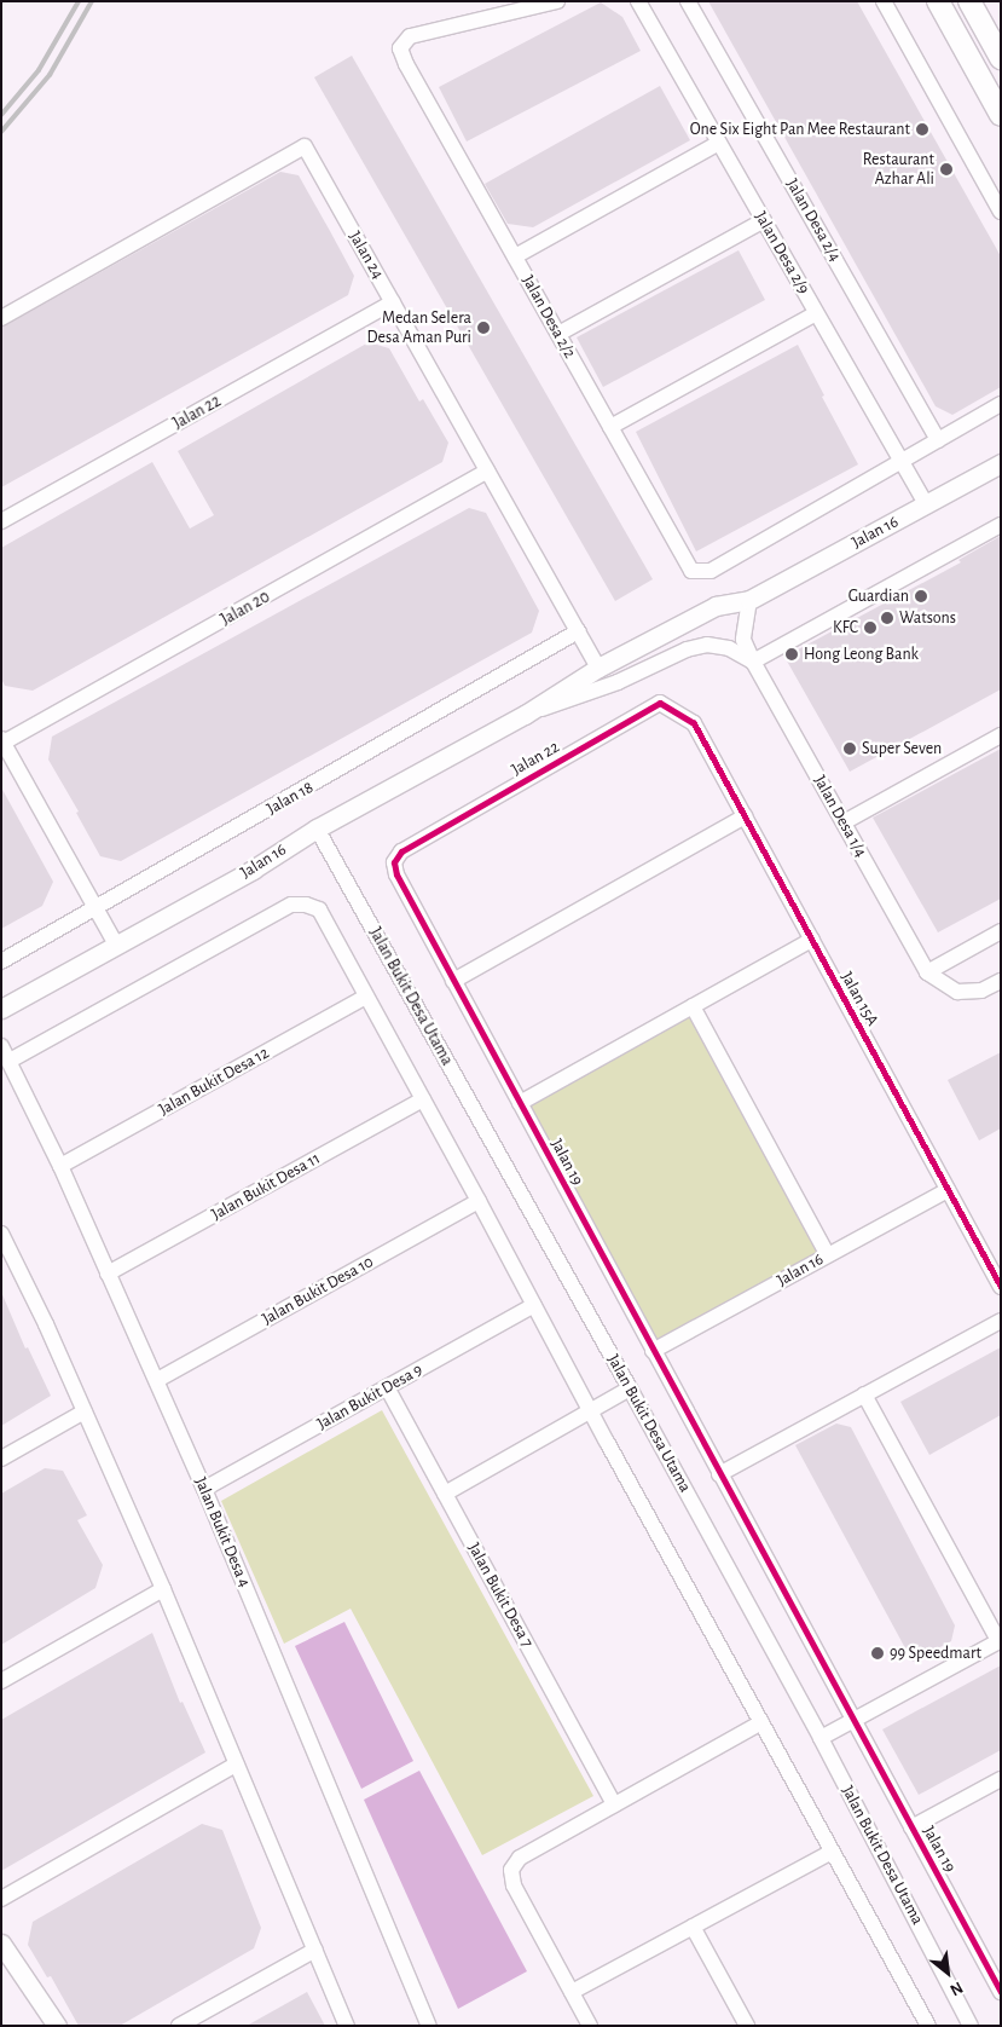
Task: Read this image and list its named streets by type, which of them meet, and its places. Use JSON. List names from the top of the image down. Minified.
{"streets":{"street":["Jalan Desa 2/4","Jalan Desa 2/9","Jalan 24","Jalan Desa 2/2","Jalan 22","Jalan 16","Jalan 20","Jalan 18","Jalan Desa 1/4","Jalan Bukit Desa Utama","Jalan 15A","Jalan Bukit Desa 12","Jalan 19","Jalan Bukit Desa 11","Jalan Bukit Desa 10","Jalan Bukit Desa 9","Jalan Bukit Desa 4","Jalan Bukit Desa 7"]},"crossings":[["Jalan Desa 2/9","Jalan Desa 2/2"],["Jalan Desa 2/9","Jalan 16"],["Jalan 24","Jalan 22"],["Jalan 24","Jalan 16"],["Jalan 24","Jalan 20"],["Jalan 24","Jalan 18"],["Jalan 22","Jalan 15A"],["Jalan 22","Jalan 19"],["Jalan 16","Jalan Desa 1/4"],["Jalan 16","Jalan Bukit Desa Utama"],["Jalan 16","Jalan 15A"],["Jalan 16","Jalan 19"],["Jalan Bukit Desa 12","Jalan Bukit Desa 4"],["Jalan Bukit Desa 11","Jalan Bukit Desa 4"],["Jalan Bukit Desa 10","Jalan Bukit Desa 4"],["Jalan Bukit Desa 9","Jalan Bukit Desa 4"],["Jalan Bukit Desa 9","Jalan Bukit Desa 7"]],"places":["One Six Eight Pan Mee Restaurant","Restaurant Azhar Ali","Medan Selera Desa Aman Puri","Guardian","Watsons","KFC","Hong Leong Bank","Super Seven","99 Speedmart"],"north":"bottom right"}
